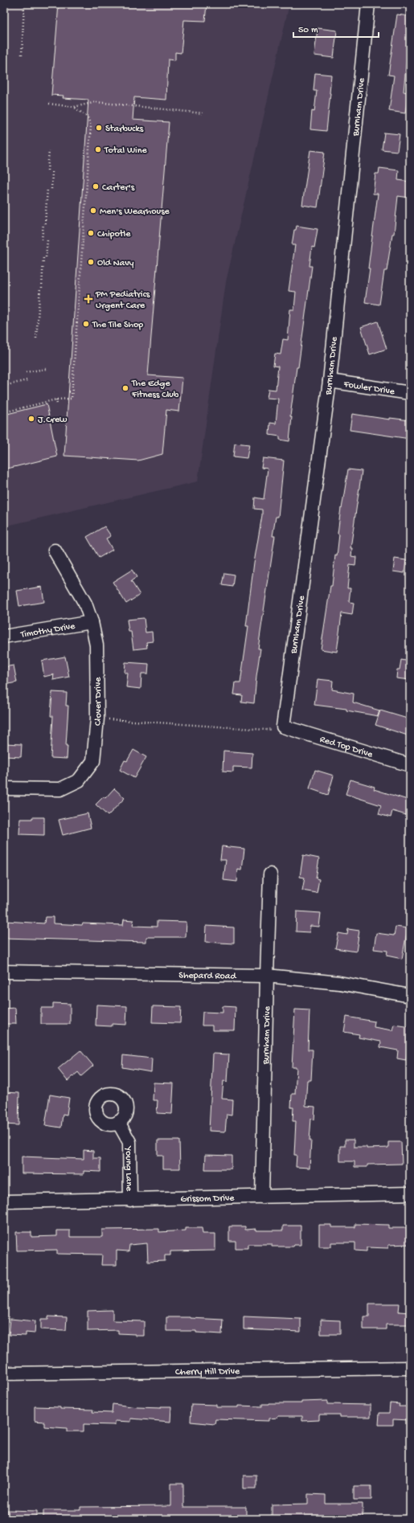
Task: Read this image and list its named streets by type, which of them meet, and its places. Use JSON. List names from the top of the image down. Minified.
{"streets":{"street":["Burnham Drive","Fowler Drive","Timothy Drive","Clover Drive","Red Top Drive","Shepard Road","Young Lane","Grissom Drive","Cherry Hill Drive"]},"crossings":[["Burnham Drive","Fowler Drive"],["Burnham Drive","Red Top Drive"],["Burnham Drive","Shepard Road"],["Burnham Drive","Grissom Drive"],["Timothy Drive","Clover Drive"],["Young Lane","Grissom Drive"]],"places":{"other":["Starbucks","Total Wine","Carter's","Men's Wearhouse","Chipotle","Old Navy","The Tile Shop","The Edge Fitness Club","J.Crew"],"health":["PM Pediatrics Urgent Care"]},"scale_bar":"50 m"}
